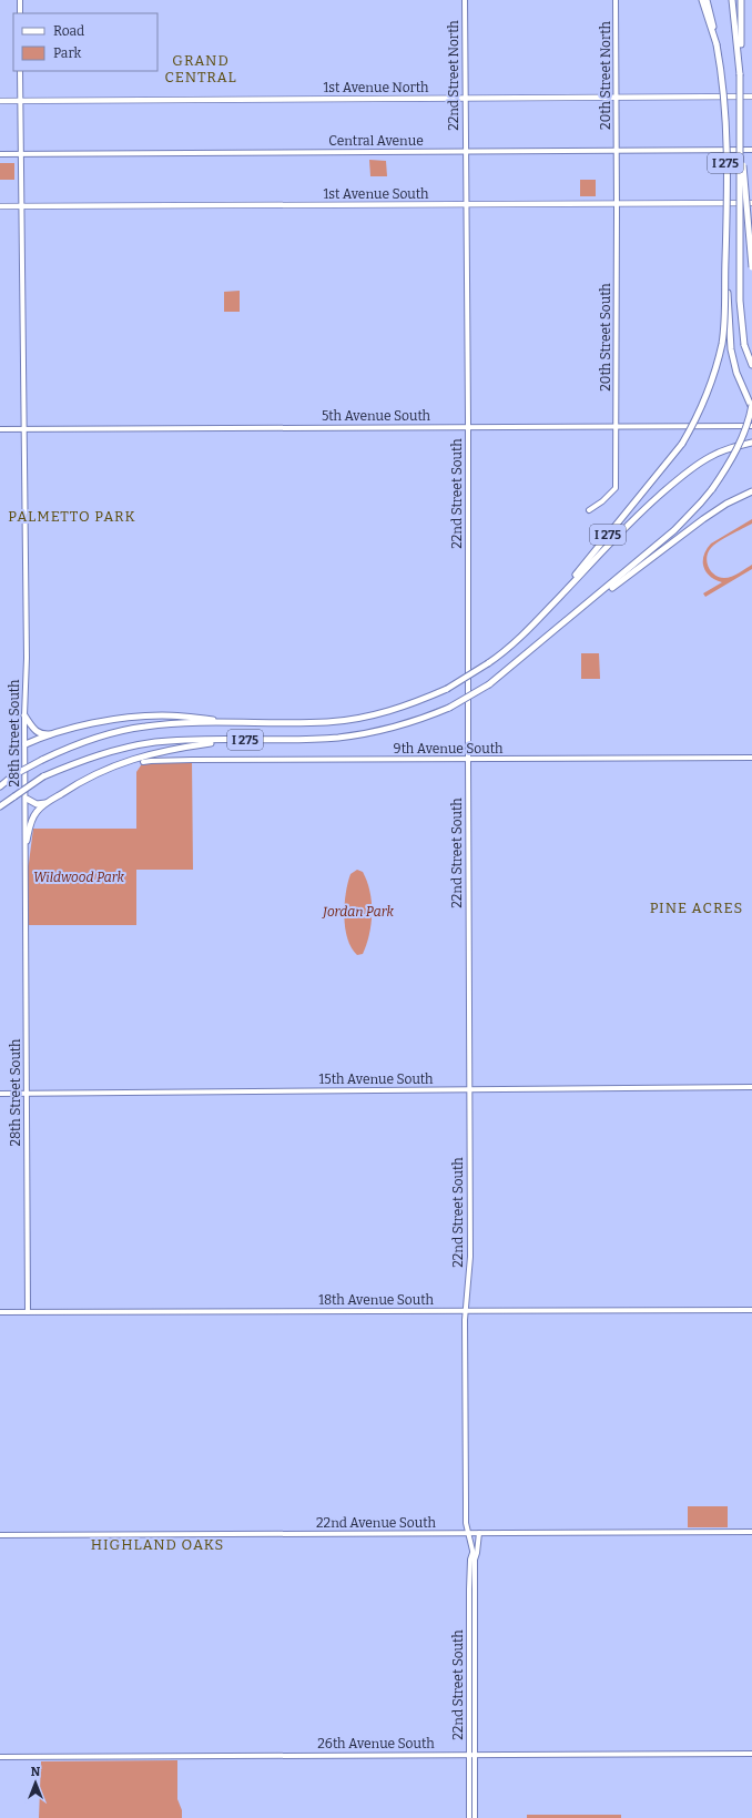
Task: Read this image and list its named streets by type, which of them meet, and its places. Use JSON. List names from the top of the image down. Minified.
{"streets":{"highway":["I 275"],"main road":["1st Avenue North","1st Avenue South"],"street":["22nd Street North","20th Street North","Central Avenue","20th Street South","5th Avenue South","22nd Street South","28th Street South","9th Avenue South","15th Avenue South","18th Avenue South","22nd Avenue South","26th Avenue South"]},"crossings":[["22nd Street North","1st Avenue North"],["22nd Street North","Central Avenue"],["22nd Street North","22nd Street South"],["20th Street North","1st Avenue North"],["20th Street North","Central Avenue"],["20th Street North","20th Street South"],["1st Avenue North","28th Street South"],["Central Avenue","20th Street South"],["Central Avenue","22nd Street South"],["Central Avenue","28th Street South"],["1st Avenue South","20th Street South"],["1st Avenue South","22nd Street South"],["1st Avenue South","28th Street South"],["20th Street South","5th Avenue South"],["5th Avenue South","22nd Street South"],["5th Avenue South","28th Street South"],["22nd Street South","9th Avenue South"],["22nd Street South","15th Avenue South"],["22nd Street South","18th Avenue South"],["22nd Street South","22nd Avenue South"],["22nd Street South","26th Avenue South"],["28th Street South","15th Avenue South"],["28th Street South","18th Avenue South"]],"districts":["GRAND CENTRAL","PALMETTO PARK","PINE ACRES","HIGHLAND OAKS"],"parks":["Wildwood Park","Jordan Park"],"legend":["Road","Park"],"north":"top"}
